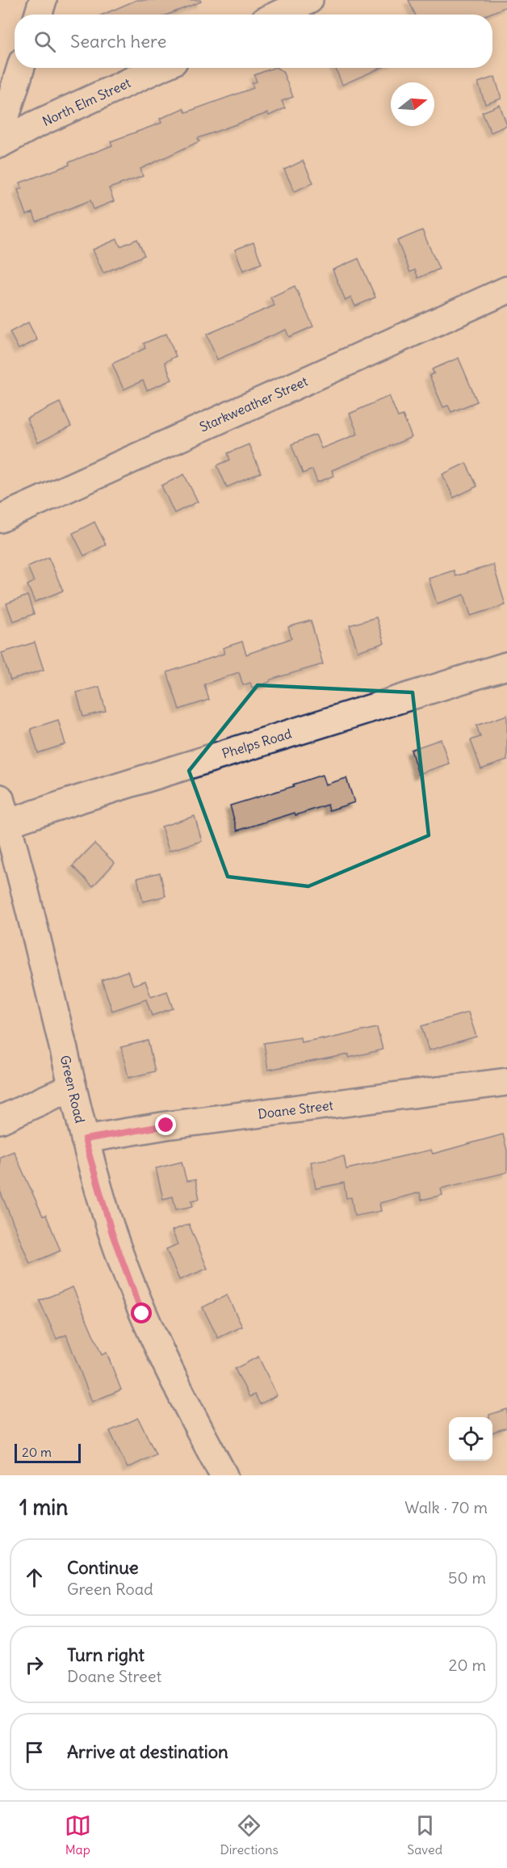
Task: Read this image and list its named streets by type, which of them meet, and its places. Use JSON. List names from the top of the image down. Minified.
{"streets":{"street":["North Elm Street","Starkweather Street","Phelps Road","Green Road","Doane Street"]},"crossings":[["Phelps Road","Green Road"],["Green Road","Doane Street"]],"scale_bar":"20 m","north":"right","page":{"search":"Search here","scale":"20 m","heading":["1 min","Walk · 70 m"],"list":[["Continue","Green Road","50 m"],["Turn right","Doane Street","20 m"],"Arrive at destination"],"nav":["Map","Directions","Saved"]}}
